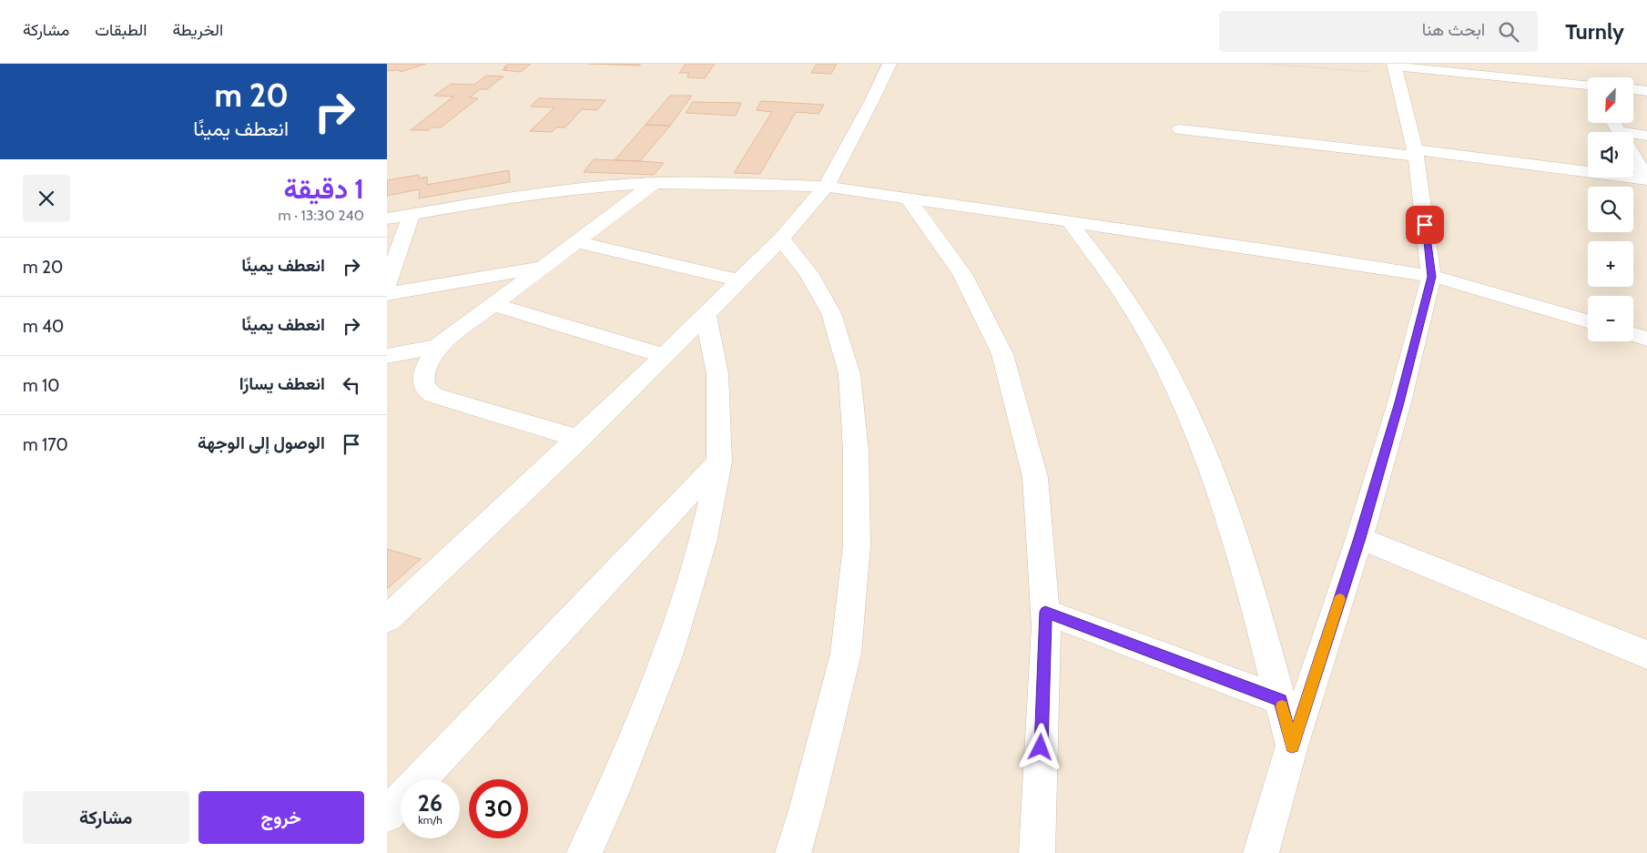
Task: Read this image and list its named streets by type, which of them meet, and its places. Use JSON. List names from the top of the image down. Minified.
{"north":"bottom left","page":{"header":"Turnly","search":"ابحث هنا","nav":["الخريطة","الطبقات","مشاركة"],"turn":["20 m","انعطف يمينًا"],"map_buttons":["+","−"],"heading":["1 دقيقة","240 m · 13:30"],"list":[{"name":"انعطف يمينًا","value":"20 m"},{"name":"انعطف يمينًا","value":"40 m"},{"name":"انعطف يسارًا","value":"10 m"},{"name":"الوصول إلى الوجهة","value":"170 m"}],"speed":"26 km/h","limit":"30","buttons":["خروج","مشاركة"]}}
